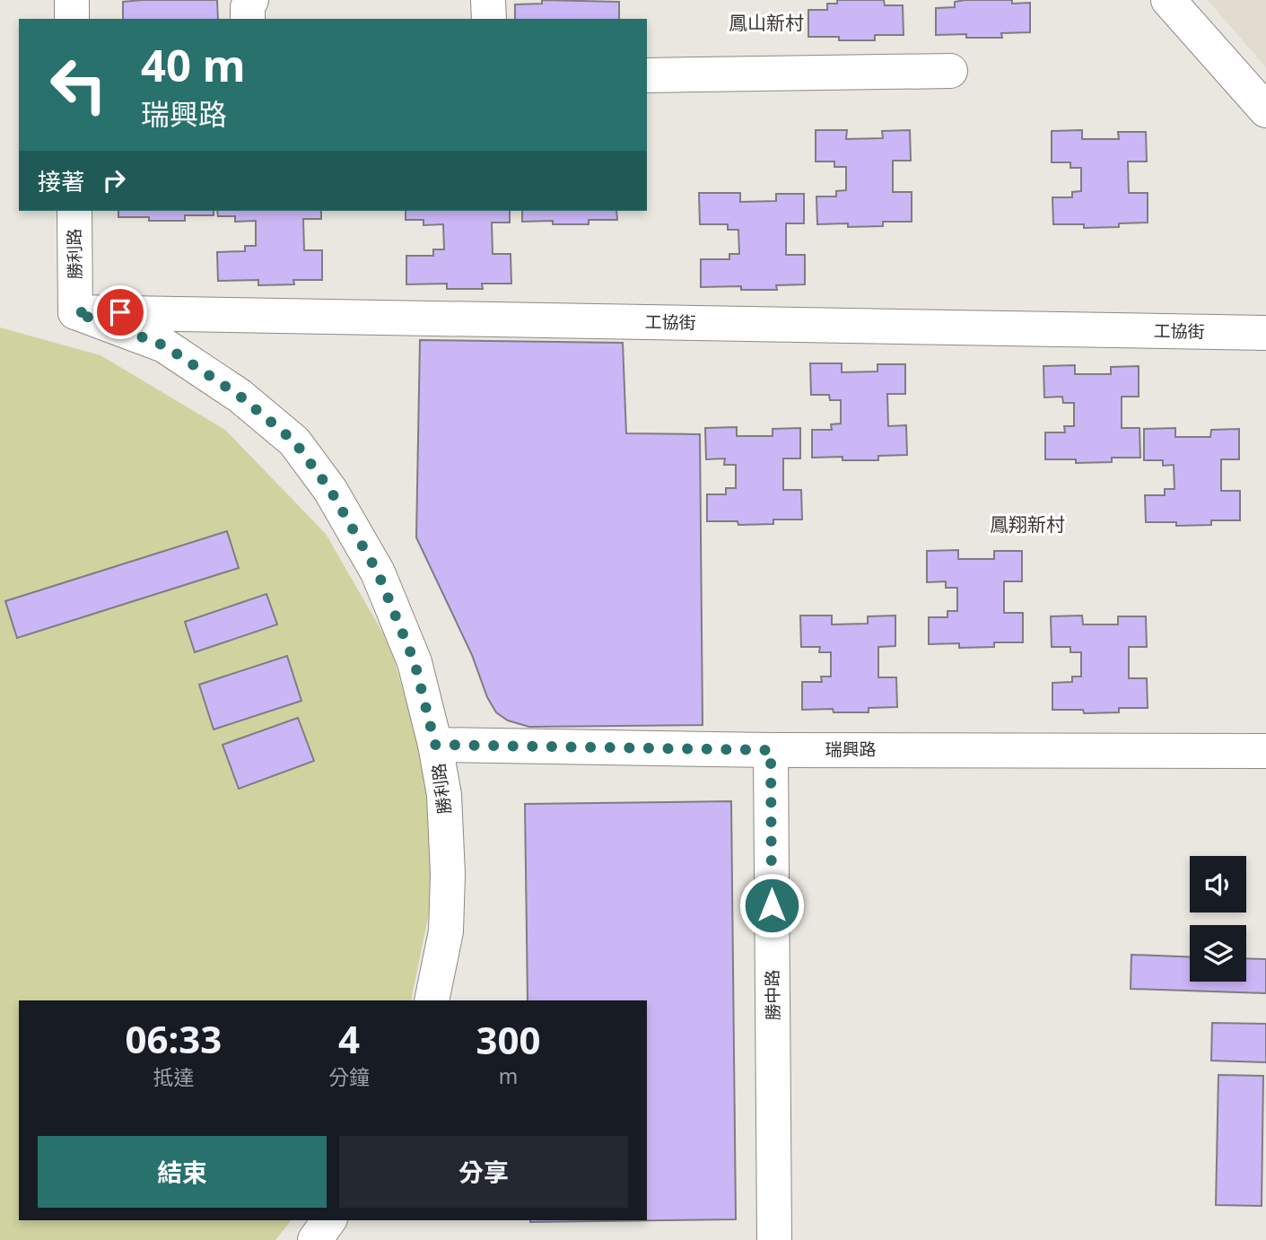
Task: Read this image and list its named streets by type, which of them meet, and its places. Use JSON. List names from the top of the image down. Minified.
{"streets":{"street":["勝利路","工協街","瑞興路","勝中路"]},"crossings":[["勝利路","工協街"],["勝利路","瑞興路"],["瑞興路","勝中路"]],"districts":["鳳山新村","鳳翔新村"],"page":{"turn":["40 m","瑞興路"],"then":"接著","eta":["06:33","抵達","4","分鐘","300","m"],"buttons":["結束","分享"]}}
